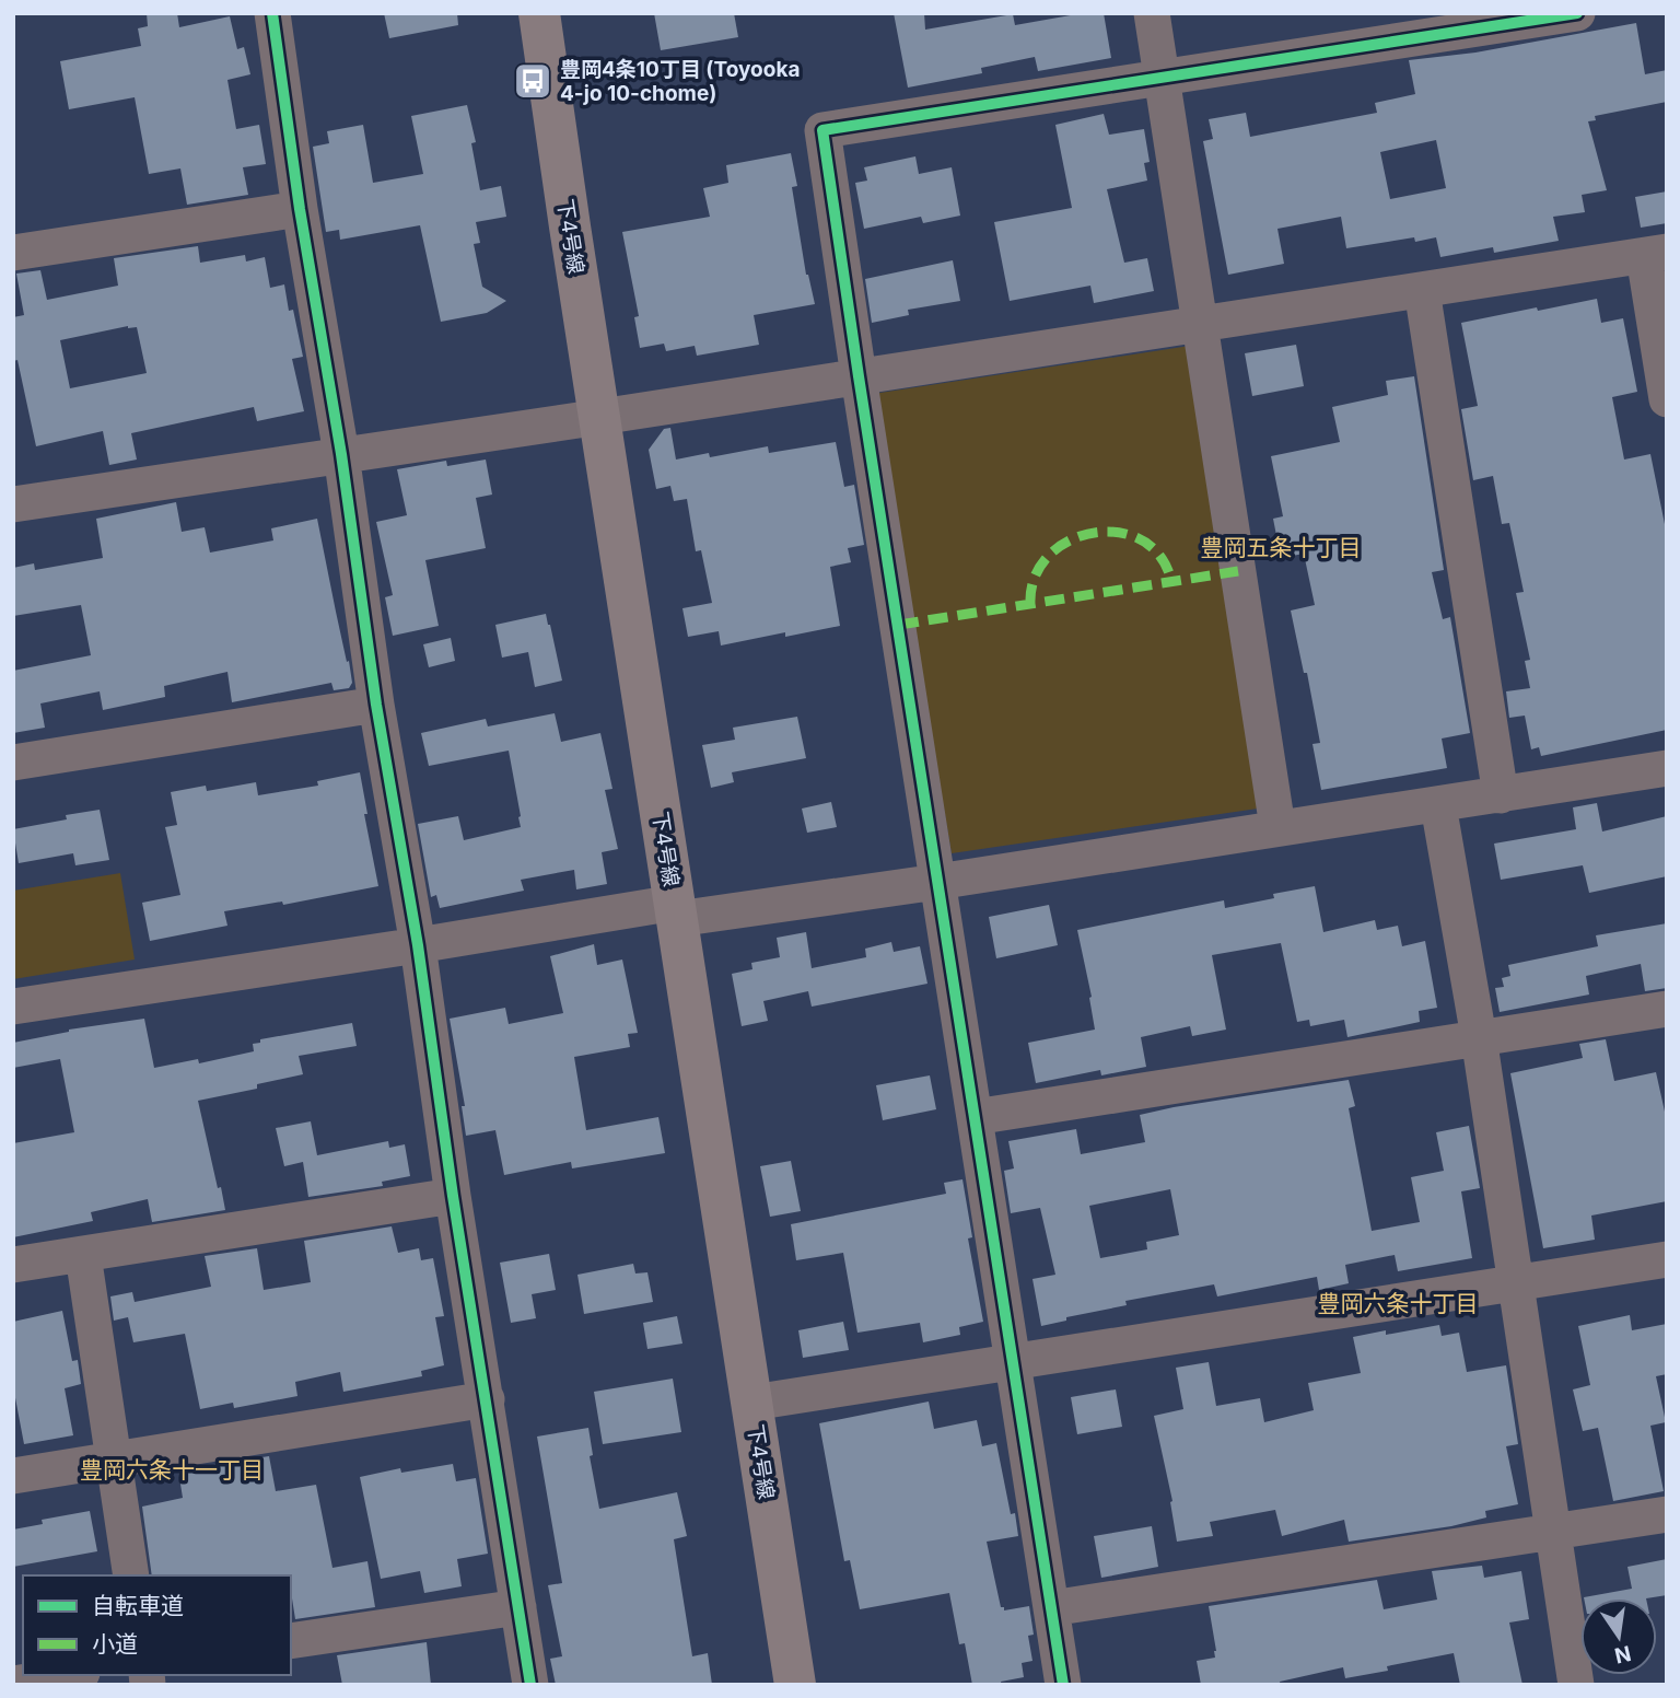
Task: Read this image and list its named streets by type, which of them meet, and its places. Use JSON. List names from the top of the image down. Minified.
{"streets":{"street":["下4号線"]},"districts":["豊岡五条十丁目","豊岡六条十丁目","豊岡六条十一丁目"],"places":{"bus stop":["豊岡4条10丁目 (Toyooka 4-jo 10-chome)"]},"legend":["自転車道","小道"],"north":"bottom"}
